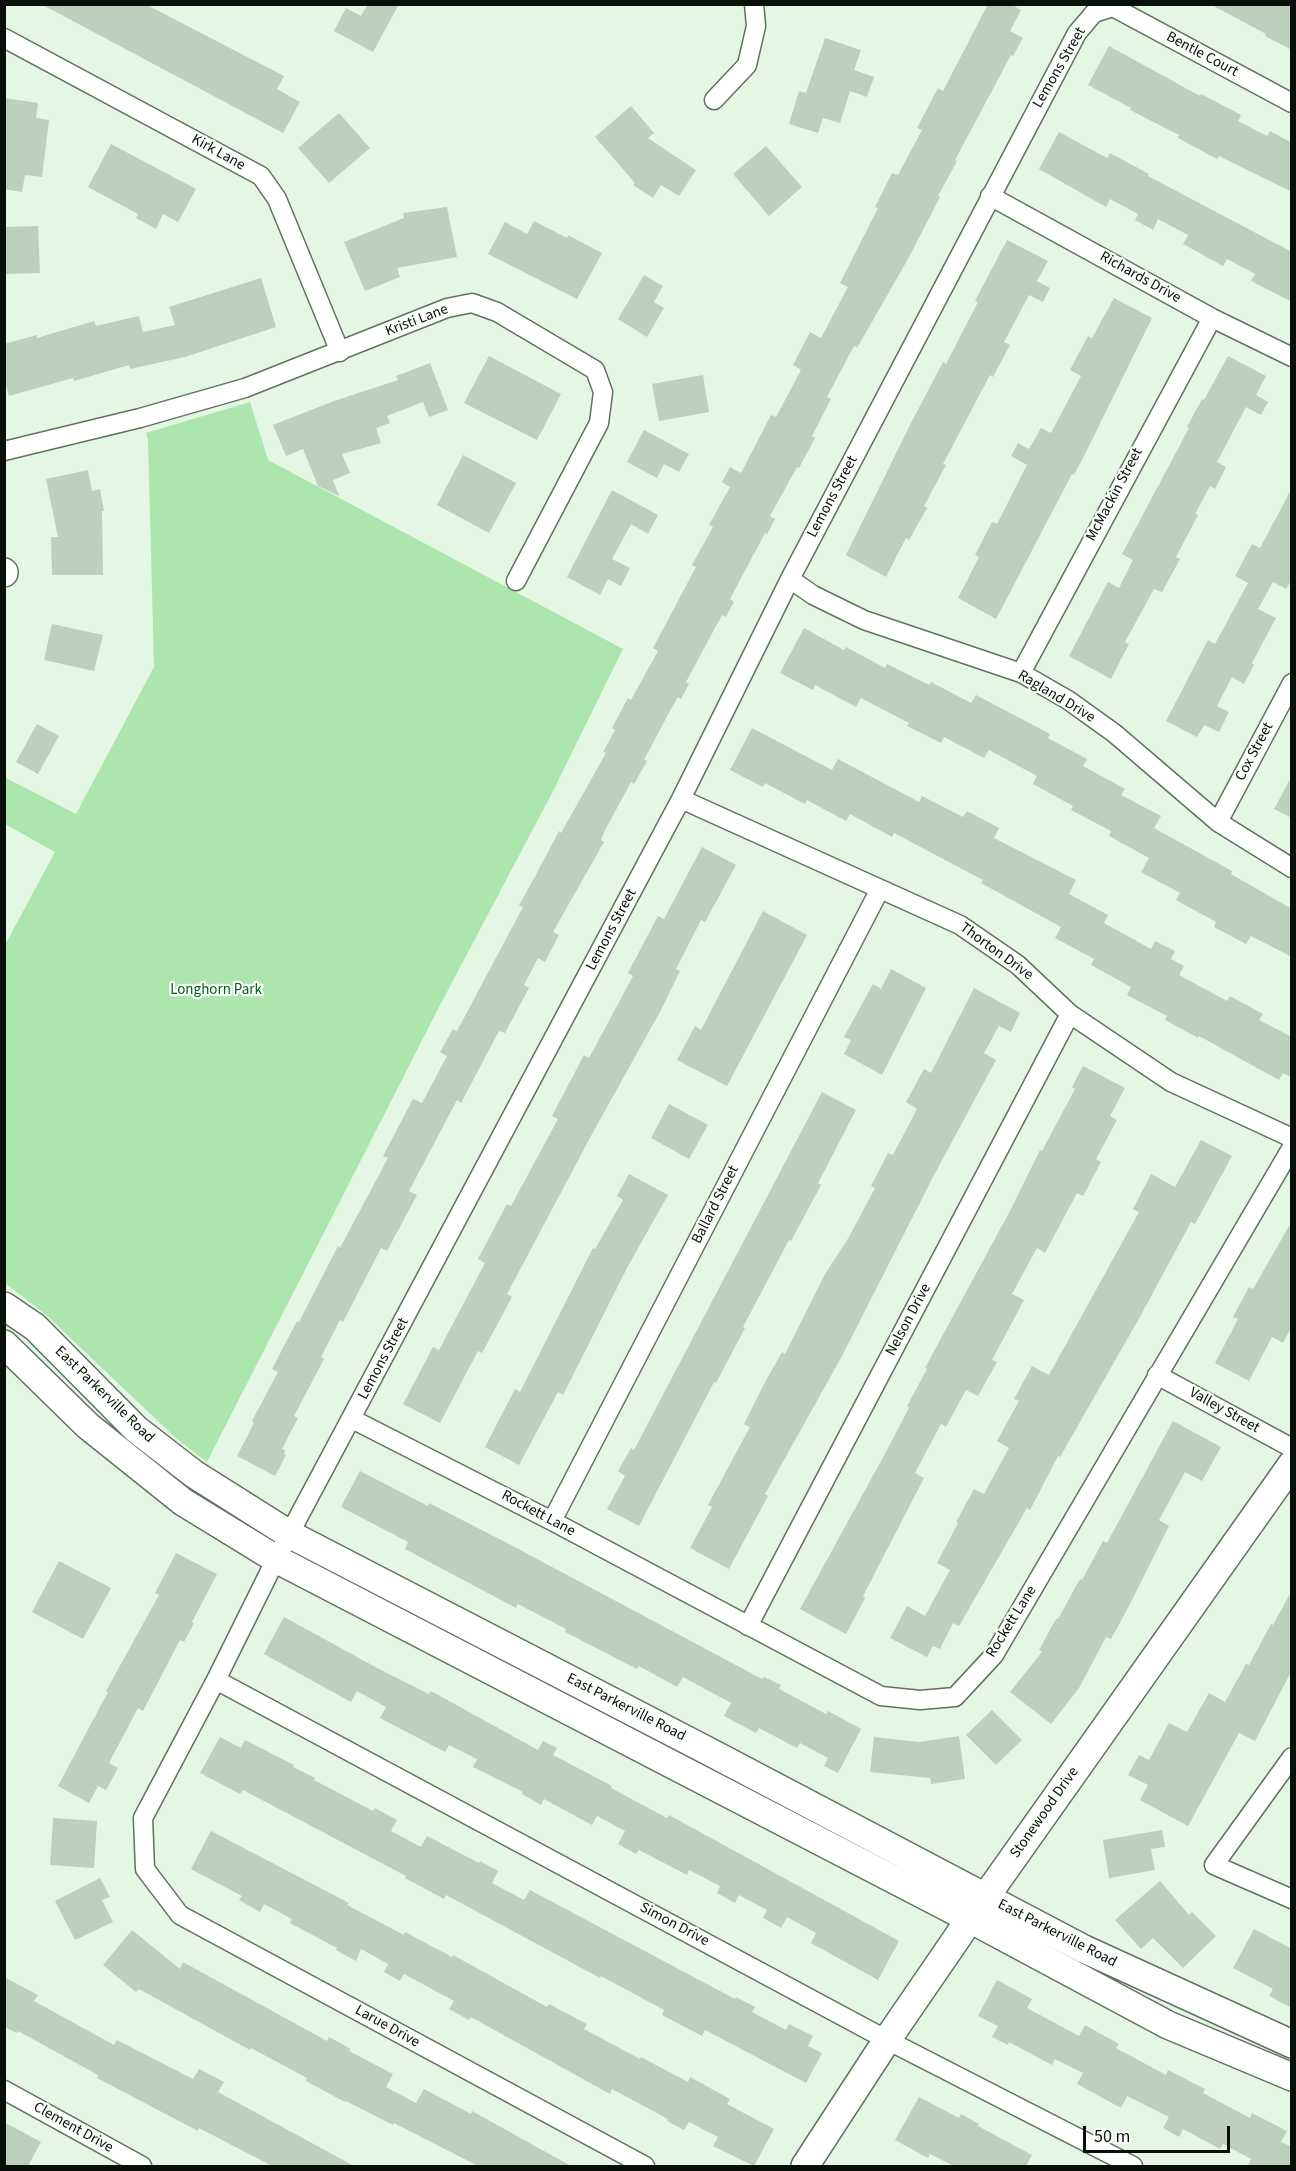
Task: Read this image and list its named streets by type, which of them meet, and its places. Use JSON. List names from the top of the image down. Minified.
{"streets":{"main road":["East Parkerville Road","Stonewood Drive"],"street":["Bentle Court","Lemons Street","Kirk Lane","Richards Drive","Kristi Lane","McMackin Street","Ragland Drive","Cox Street","Thorton Drive","Ballard Street","Nelson Drive","Valley Street","Rockett Lane","Simon Drive","Larue Drive","Clement Drive"]},"crossings":[["Bentle Court","Lemons Street"],["Lemons Street","Richards Drive"],["Lemons Street","Ragland Drive"],["Lemons Street","Thorton Drive"],["Lemons Street","East Parkerville Road"],["Lemons Street","Rockett Lane"],["Lemons Street","Simon Drive"],["Lemons Street","Larue Drive"],["Kirk Lane","Kristi Lane"],["Richards Drive","McMackin Street"],["McMackin Street","Ragland Drive"],["Ragland Drive","Cox Street"],["Thorton Drive","Ballard Street"],["Thorton Drive","Nelson Drive"],["Ballard Street","Rockett Lane"],["Nelson Drive","Rockett Lane"],["East Parkerville Road","Stonewood Drive"],["Valley Street","Rockett Lane"],["Stonewood Drive","Simon Drive"]],"parks":["Longhorn Park"],"scale_bar":"50 m"}
